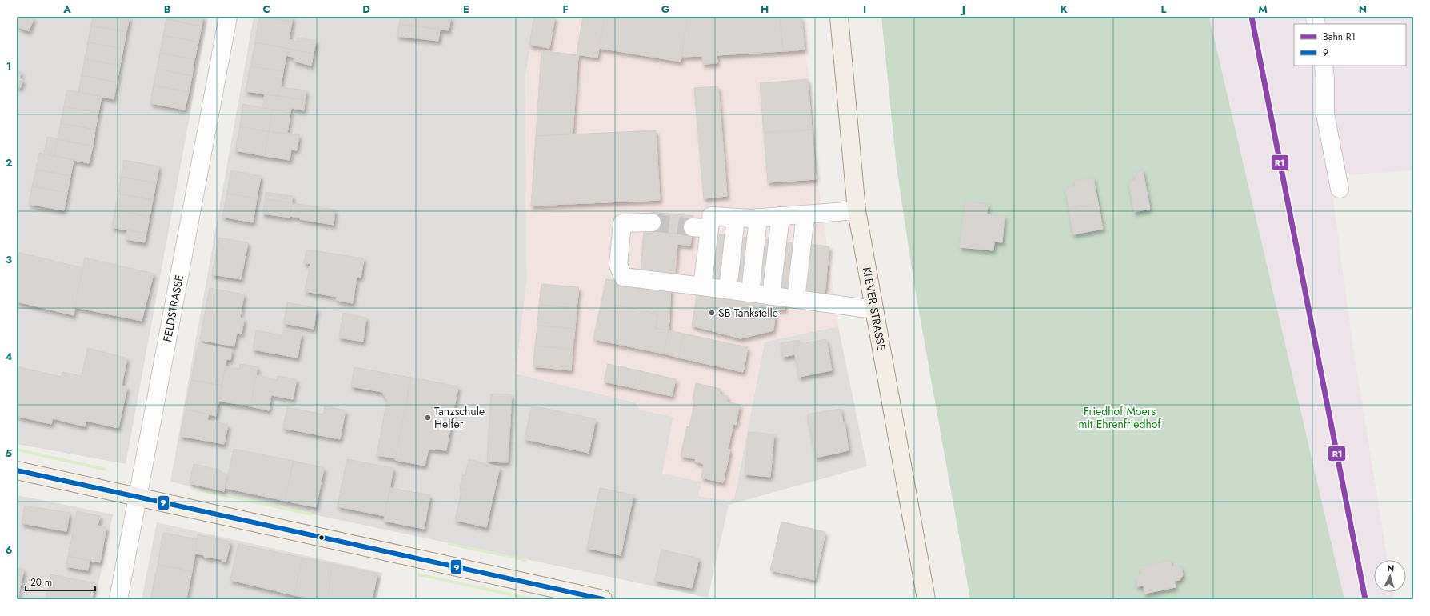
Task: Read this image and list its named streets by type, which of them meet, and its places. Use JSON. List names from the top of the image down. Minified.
{"streets":{"main road":["KLEVER STRASSE"],"street":["FELDSTRASSE"]},"parks":["Friedhof Moers mit Ehrenfriedhof"],"places":["SB Tankstelle","Tanzschule Helfer"],"lines":["rail line R1","transit line 9"],"legend":["Bahn R1","9"],"scale_bar":"20 m","north":"top","grid":{"columns":["A","B","C","D","E","F","G","H","I","J","K","L","M","N"],"rows":["1","2","3","4","5","6"]}}
